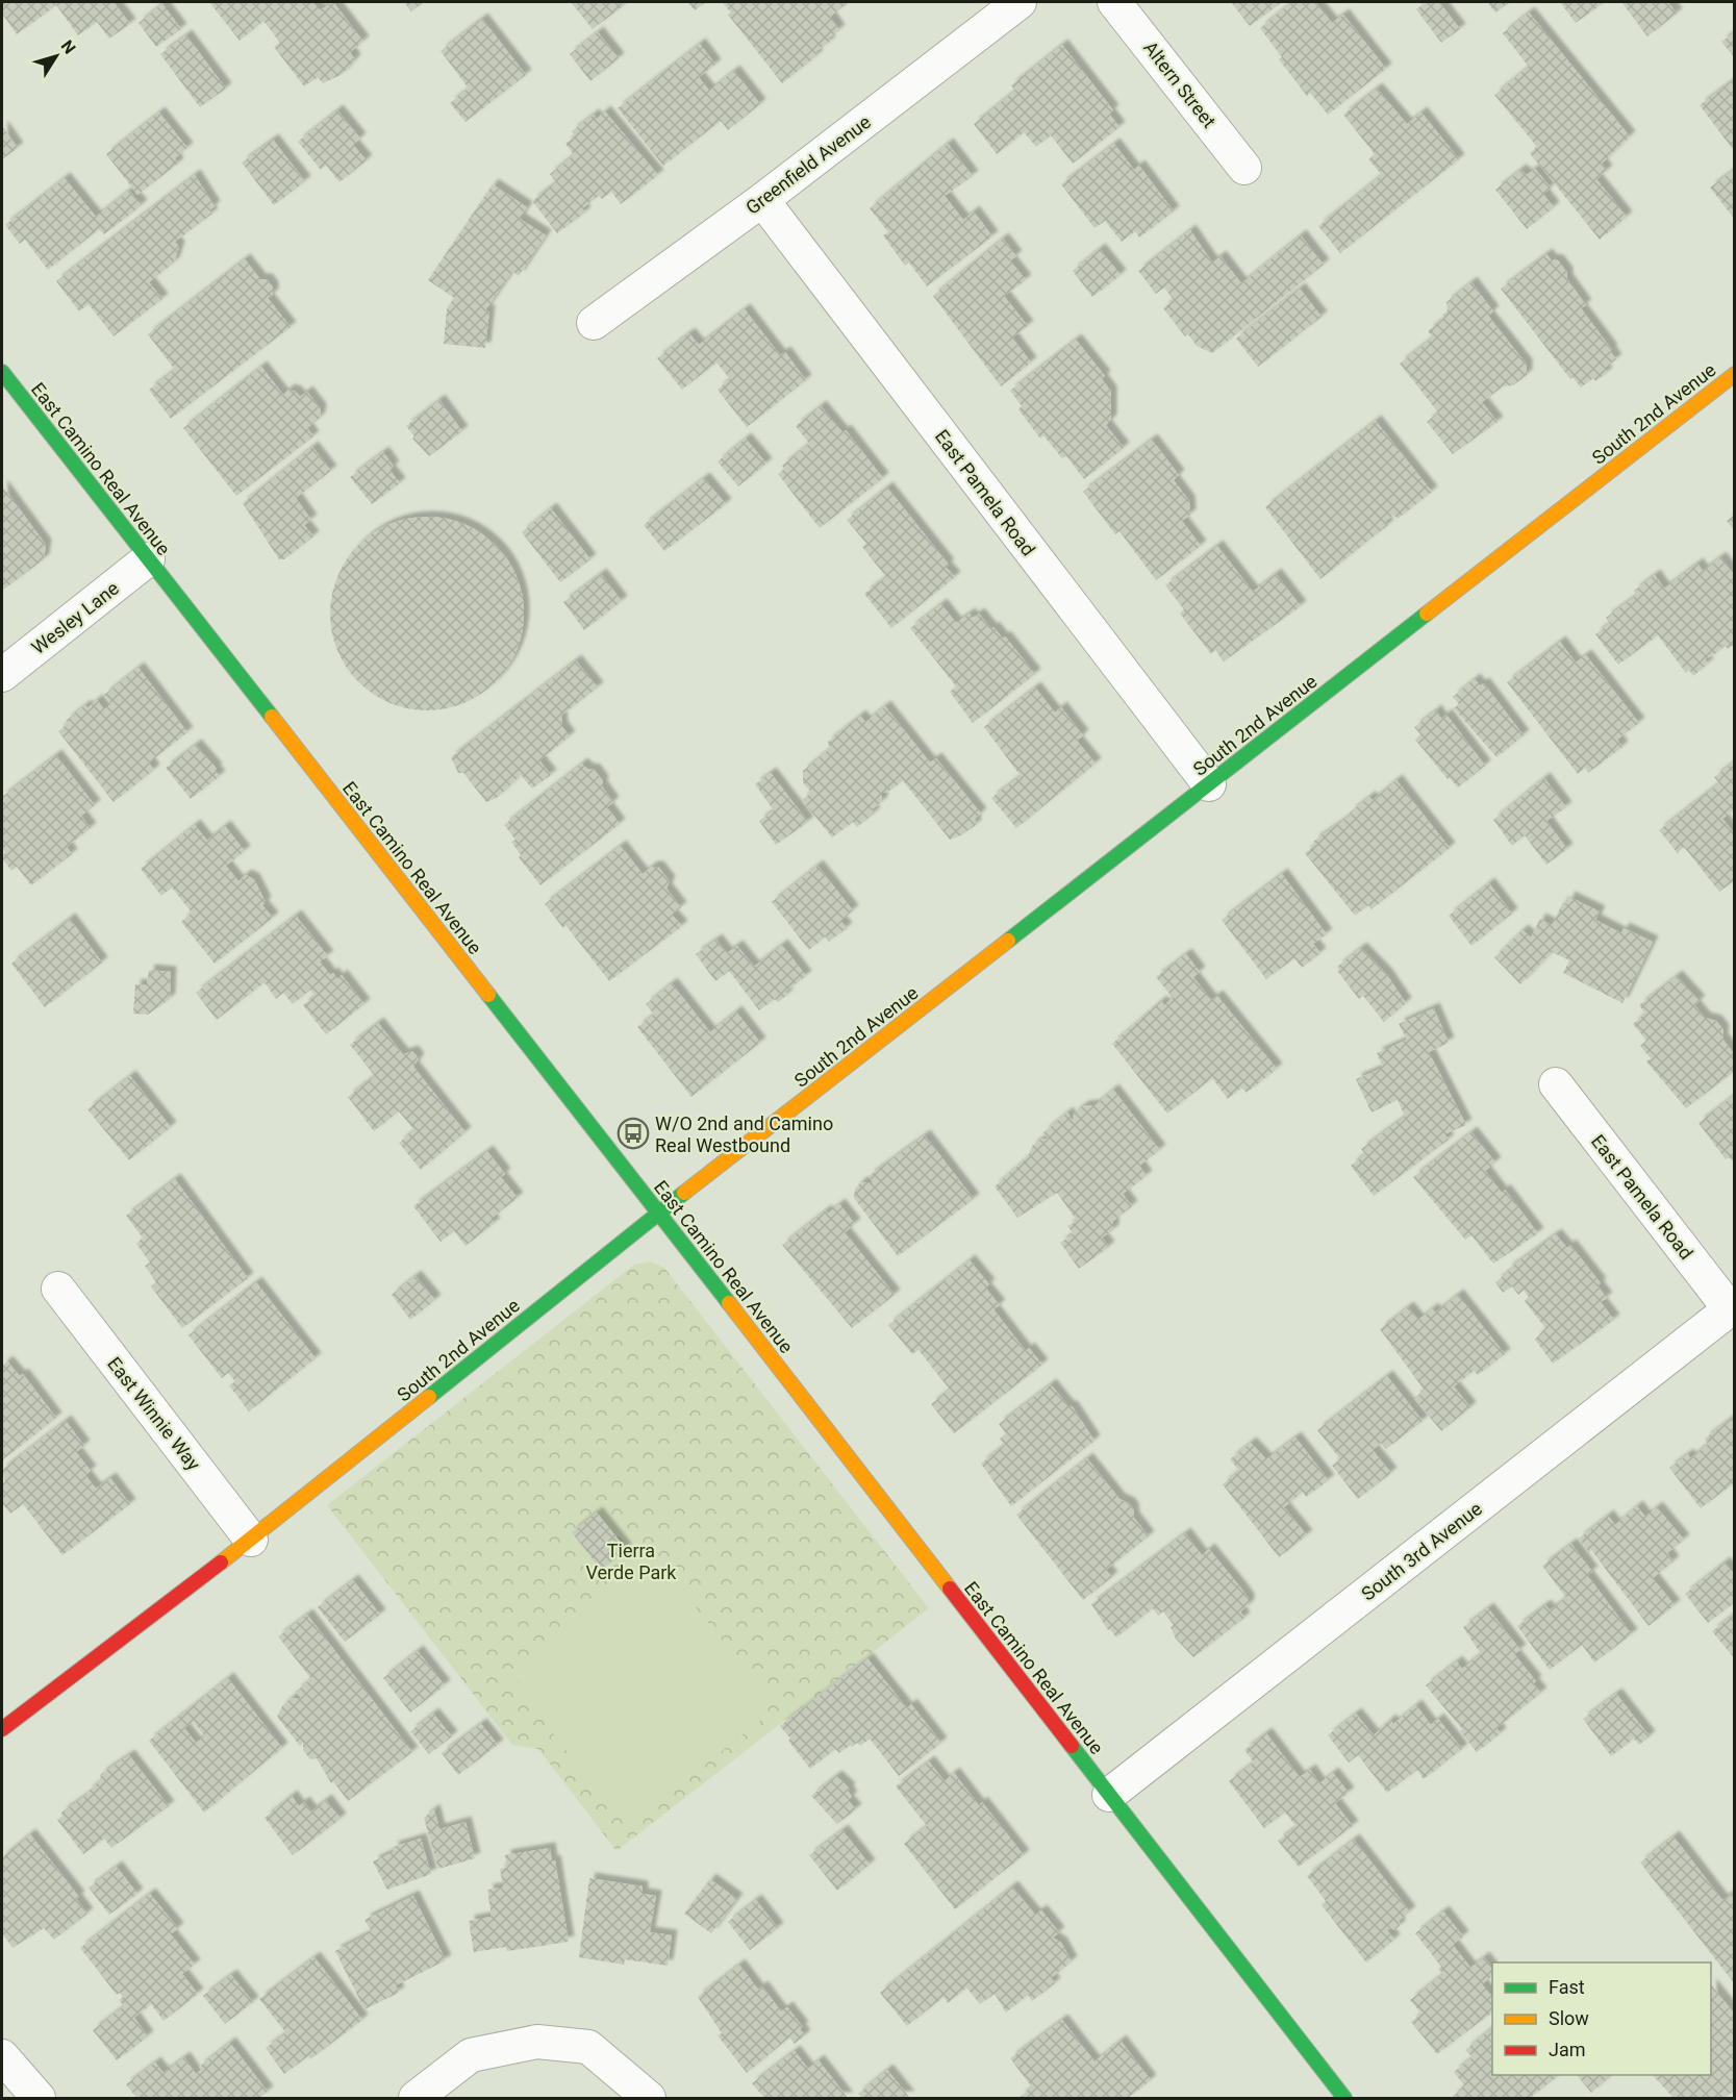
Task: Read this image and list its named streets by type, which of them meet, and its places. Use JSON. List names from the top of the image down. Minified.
{"streets":{"street":["Altern Street","Greenfield Avenue","South 2nd Avenue","East Camino Real Avenue","East Pamela Road","Wesley Lane","East Winnie Way","South 3rd Avenue"]},"crossings":[["Greenfield Avenue","East Pamela Road"],["South 2nd Avenue","East Camino Real Avenue"],["South 2nd Avenue","East Pamela Road"],["South 2nd Avenue","East Winnie Way"],["East Camino Real Avenue","Wesley Lane"],["East Camino Real Avenue","South 3rd Avenue"],["East Pamela Road","South 3rd Avenue"]],"parks":["Tierra Verde Park"],"places":{"bus stop":["W/O 2nd and Camino Real Westbound"]},"legend":["Fast","Slow","Jam"],"north":"top right"}
